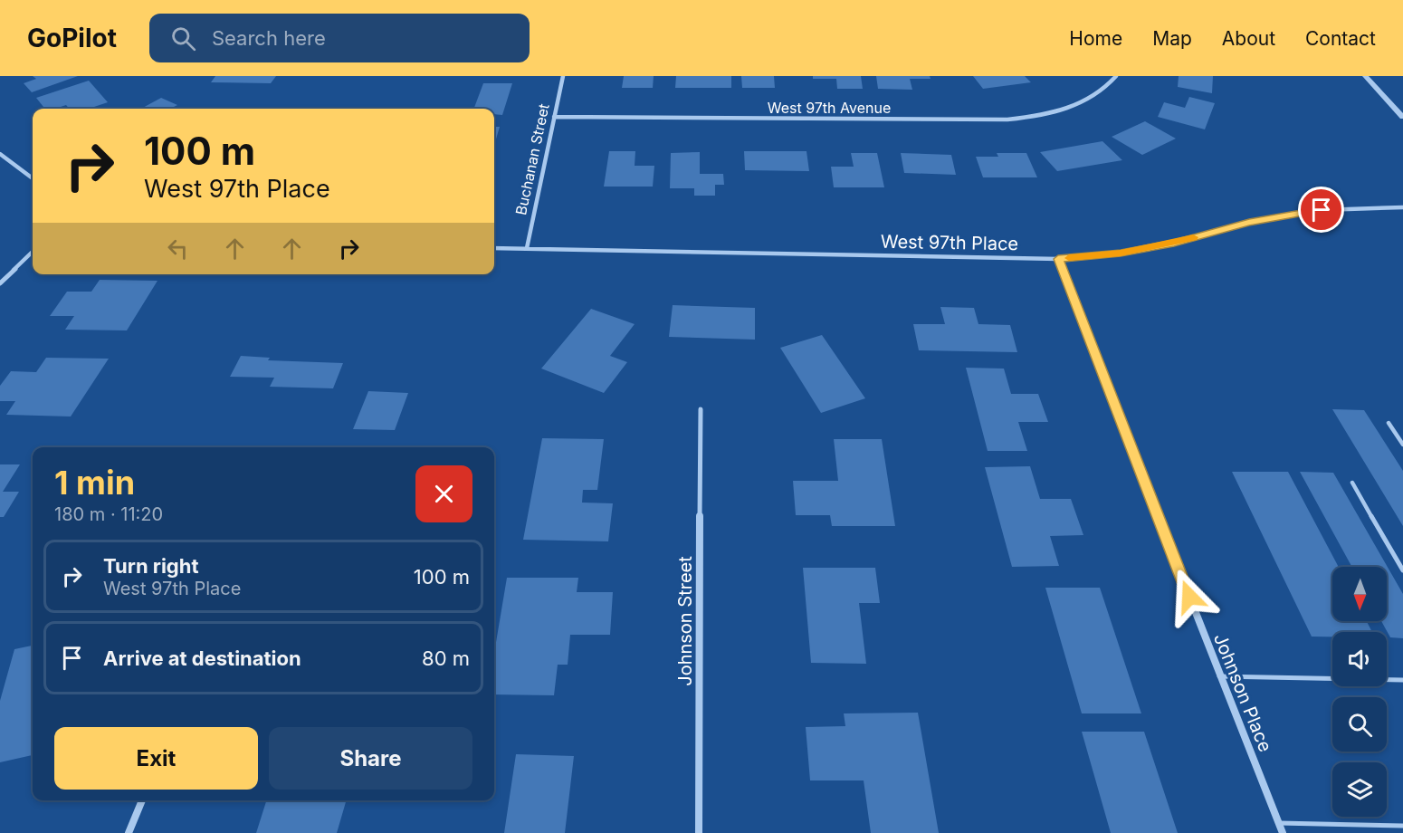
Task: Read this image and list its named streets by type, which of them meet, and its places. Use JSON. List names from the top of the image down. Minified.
{"streets":{"street":["West 97th Avenue","Buchanan Street","West 97th Place","Johnson Street","Johnson Place"]},"crossings":[["West 97th Avenue","Buchanan Street"],["Buchanan Street","West 97th Place"],["West 97th Place","Johnson Place"]],"north":"bottom","page":{"header":"GoPilot","search":"Search here","nav":["Home","Map","About","Contact"],"turn":["100 m","West 97th Place"],"heading":["1 min","180 m · 11:20"],"list":[{"name":"Turn right","note":"West 97th Place","value":"100 m"},{"name":"Arrive at destination","value":"80 m"}],"buttons":["Exit","Share"]}}
